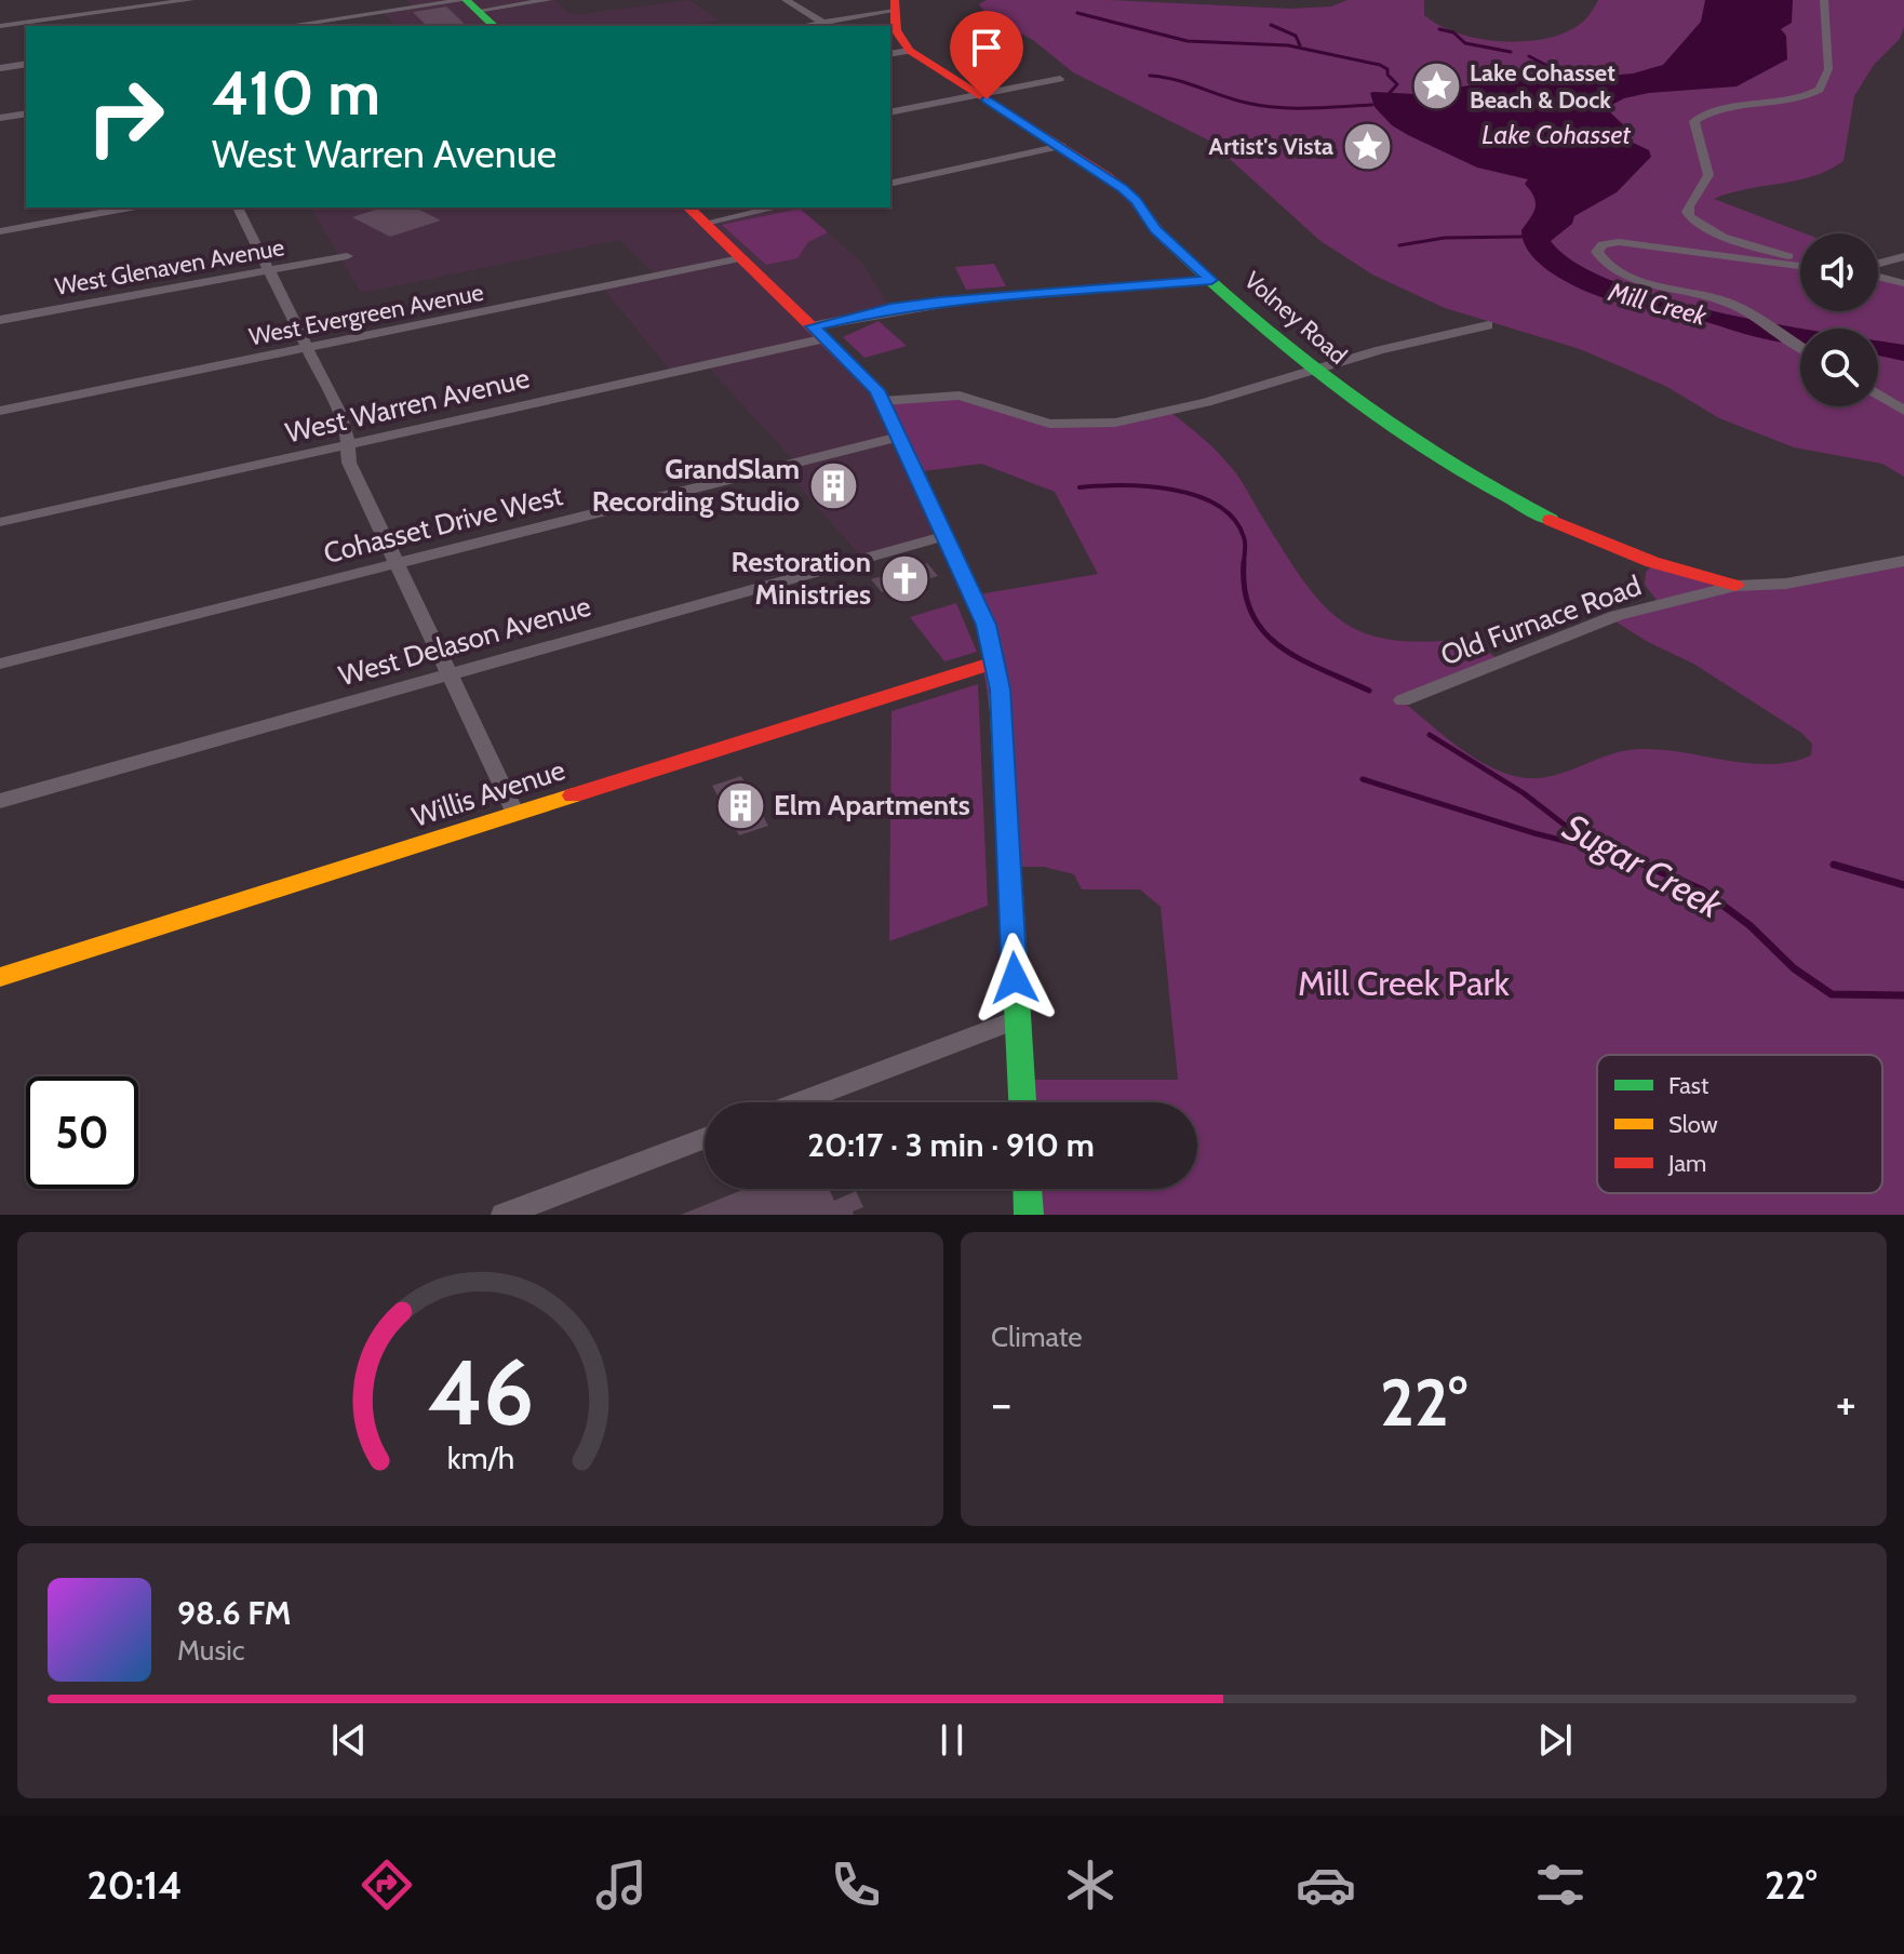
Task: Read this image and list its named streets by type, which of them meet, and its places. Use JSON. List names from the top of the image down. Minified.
{"streets":{"street":["West Glenaven Avenue","West Evergreen Avenue","Volney Road","West Warren Avenue","Cohasset Drive West","Old Furnace Road","West Delason Avenue","Willis Avenue"]},"crossings":[["Volney Road","West Warren Avenue"],["Volney Road","Old Furnace Road"]],"water":["Lake Cohasset","Mill Creek","Sugar Creek"],"parks":["Mill Creek Park"],"places":{"place":["Lake Cohasset Beach & Dock","Artist's Vista"],"building":["GrandSlam Recording Studio","Elm Apartments"],"church":["Restoration Ministries"]},"legend":["Fast","Slow","Jam"],"page":{"turn":["410 m","West Warren Avenue"],"limit":"50","trip":"20:17 · 3 min · 910 m","tile":"Climate","heat":["−","22°","+"],"song":["98.6 FM","Music"],"tabs":["20:14","22°"],"gauge":["46","km/h"]}}
